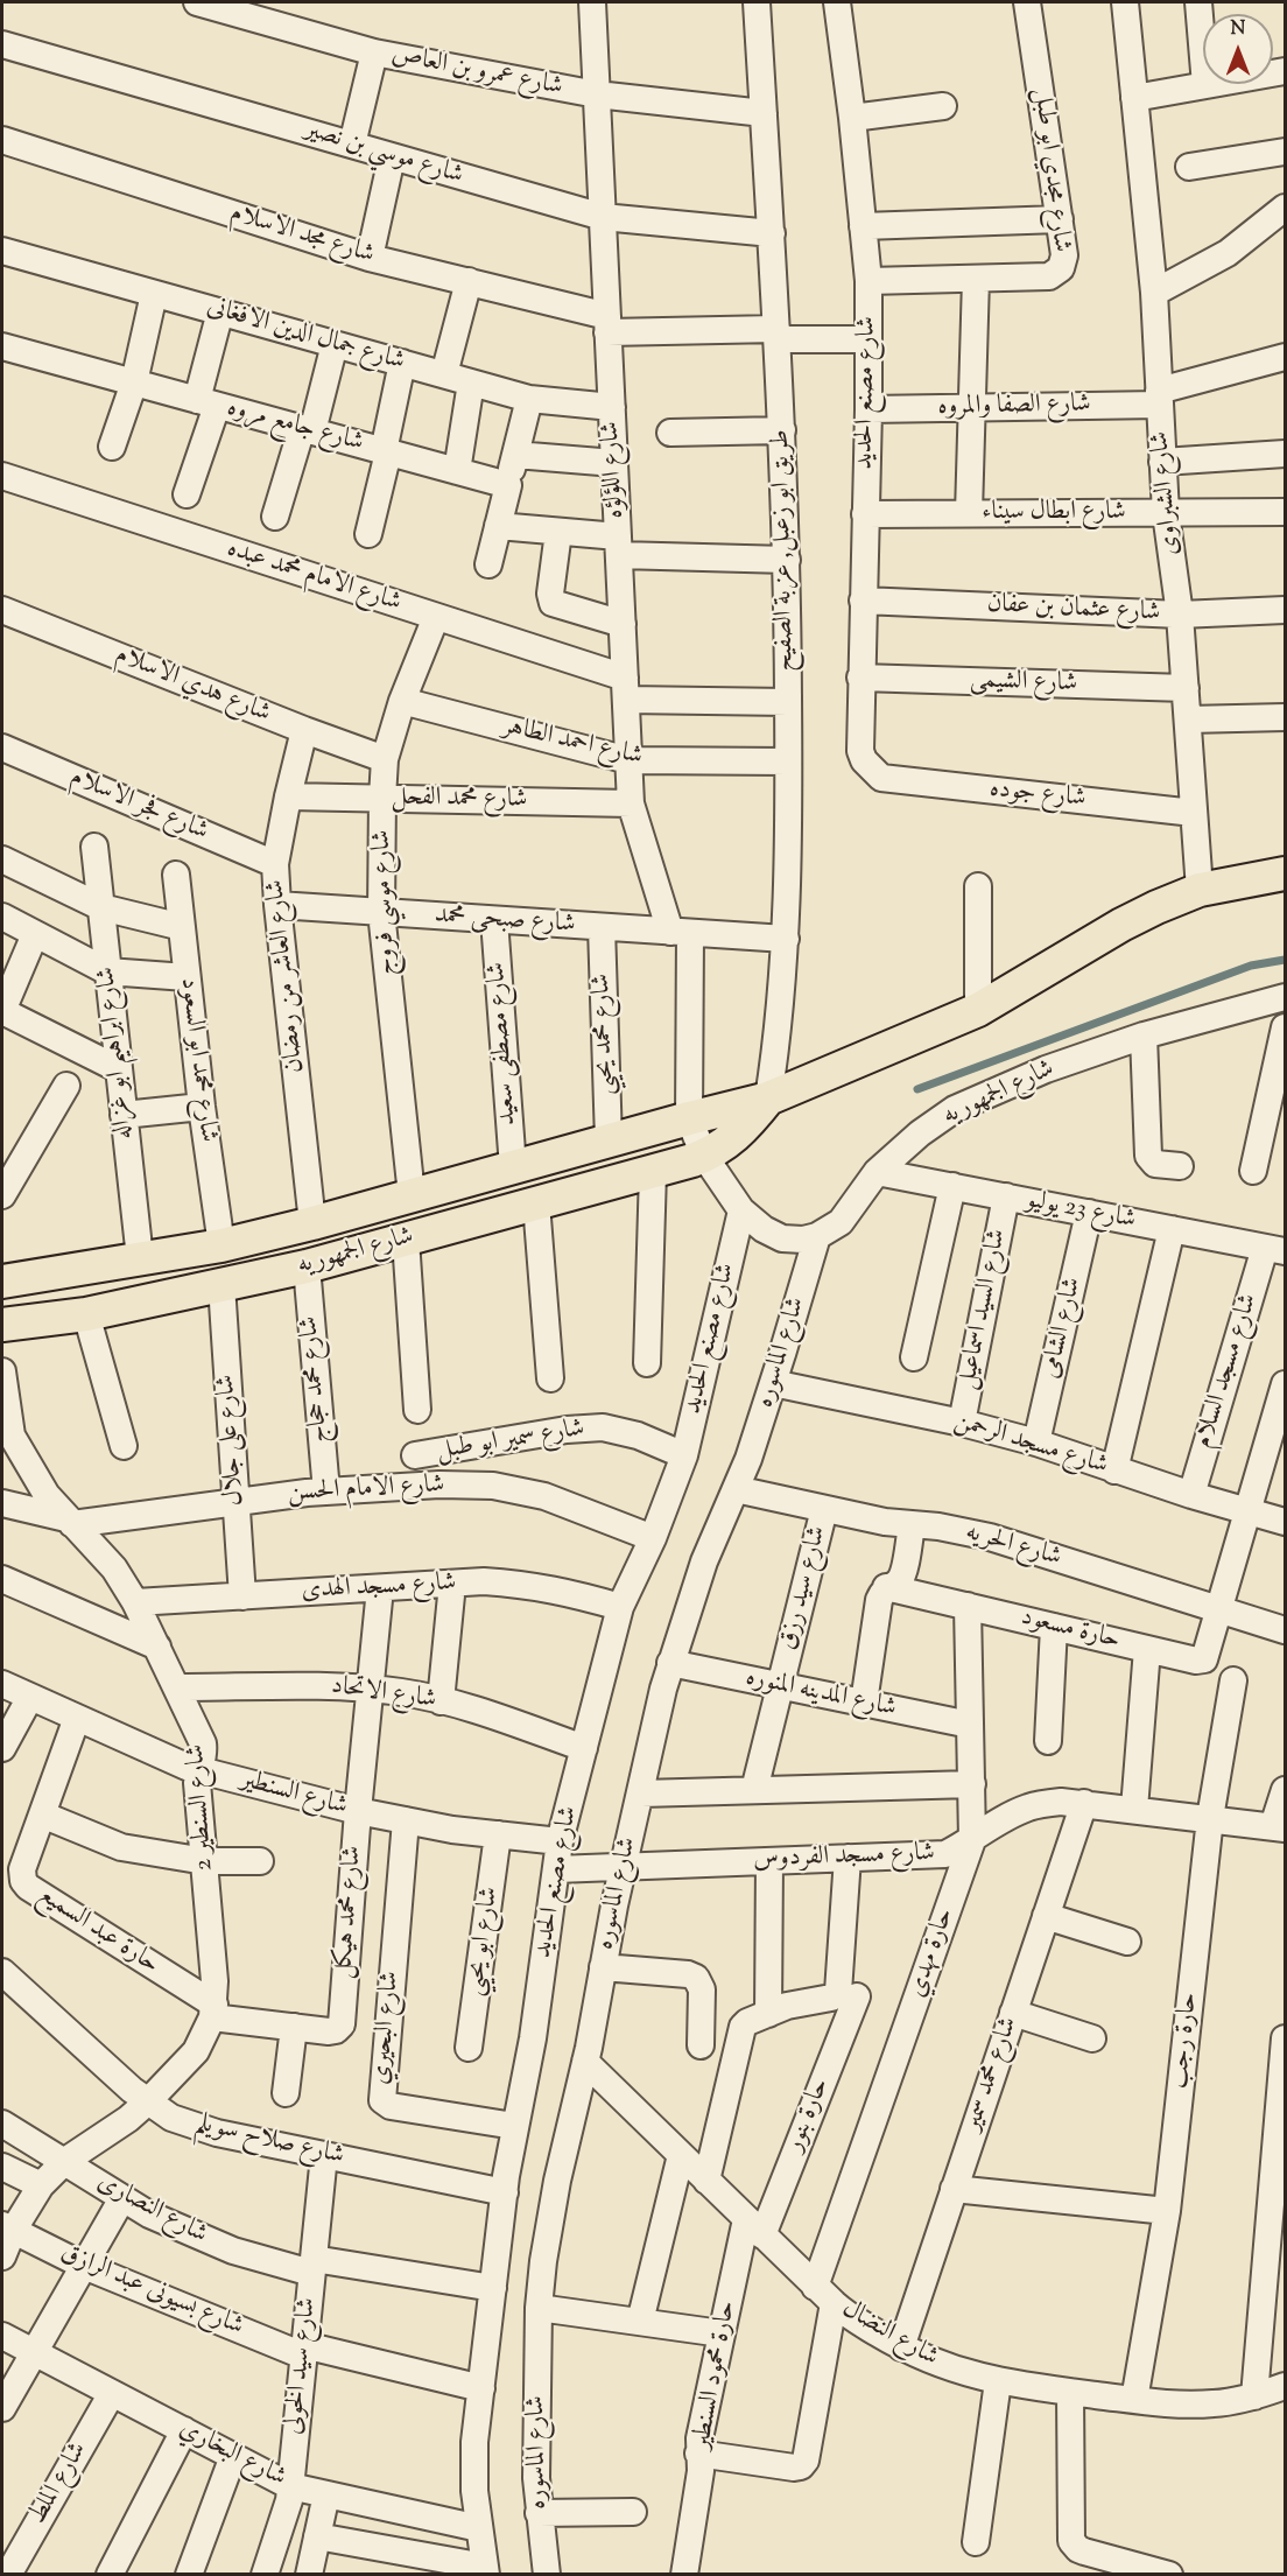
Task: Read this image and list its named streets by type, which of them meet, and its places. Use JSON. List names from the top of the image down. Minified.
{"streets":{"main road":["شارع الجمهوريه"],"street":["شارع عمرو بن العاص","شارع موسي بن نصير","شارع مجدي ابو طبل","شارع مجد الاسلام","شارع جمال الدين الافغانى","شارع مصنع الحديد","شارع الصفا والمروه","شارع جامع مروه","شارع اللؤلؤه","شارع الشبراوى","شارع ابطال سيناء","طريق ابو زعبل, عزبة الصفيح","شارع الامام محمد عبده","شارع عثمان بن عفان","شارع الشيمى","شارع هدي الاسلام","شارع احمد الطاهر","شارع جوده","شارع محمد الفحل","شارع فجر الاسلام","شارع موسي فروج","شارع صبحى محمد","شارع العاشر من رمضان","شارع محمد يحيي","شارع مصطفى سعيد","شارع ابراهيم ابو غزاله","شارع محمد ابو السعود","شارع 23 يوليو","شارع السيد اسماعيل","شارع الشامى","شارع الماسوره","شارع مسجد السلام","شارع محمد حجاج","شارع على جلال","شارع سمير ابو طبل","شارع مسجد الرحمن","شارع الامام الحسن","شارع الحريه","شارع مسجد الهدى","شارع سيد رزق","حارة مسعود","شارع الاتحاد","شارع المدينه المنوره","شارع السنطير","شارع السنطير 2","شارع مسجد الفردوس","شارع محمد هيكل","حارة عبد السميع","شارع ابو يحيي","حارة مهدي","شارع البحيري","حارة رجب","شارع محمد سمير","حارة بنور","شارع صلاح سويلم","شارع النصارى","شارع بسيونى عبد الرازق","شارع النضال","شارع سيد الخولى","حارة محمود السنطير","شارع البخاري","شارع الملط"]},"crossings":[["شارع عمرو بن العاص","شارع اللؤلؤه"],["شارع عمرو بن العاص","طريق ابو زعبل, عزبة الصفيح"],["شارع موسي بن نصير","شارع اللؤلؤه"],["شارع موسي بن نصير","طريق ابو زعبل, عزبة الصفيح"],["شارع مجدي ابو طبل","شارع مصنع الحديد"],["شارع مجد الاسلام","شارع مصنع الحديد"],["شارع مجد الاسلام","شارع اللؤلؤه"],["شارع مجد الاسلام","طريق ابو زعبل, عزبة الصفيح"],["شارع جمال الدين الافغانى","شارع اللؤلؤه"],["شارع مصنع الحديد","شارع الصفا والمروه"],["شارع مصنع الحديد","شارع ابطال سيناء"],["شارع مصنع الحديد","شارع عثمان بن عفان"],["شارع مصنع الحديد","شارع الشيمى"],["شارع مصنع الحديد","شارع جوده"],["شارع مصنع الحديد","شارع سمير ابو طبل"],["شارع مصنع الحديد","شارع الامام الحسن"],["شارع مصنع الحديد","شارع مسجد الهدى"],["شارع مصنع الحديد","شارع الاتحاد"],["شارع مصنع الحديد","شارع السنطير"],["شارع مصنع الحديد","شارع مسجد الفردوس"],["شارع مصنع الحديد","شارع البحيري"],["شارع مصنع الحديد","شارع صلاح سويلم"],["شارع مصنع الحديد","شارع النصارى"],["شارع مصنع الحديد","شارع بسيونى عبد الرازق"],["شارع مصنع الحديد","شارع البخاري"],["شارع الصفا والمروه","شارع الشبراوى"],["شارع اللؤلؤه","شارع الامام محمد عبده"],["شارع اللؤلؤه","شارع احمد الطاهر"],["شارع اللؤلؤه","شارع محمد الفحل"],["شارع اللؤلؤه","شارع صبحى محمد"],["شارع الشبراوى","شارع ابطال سيناء"],["شارع الشبراوى","شارع عثمان بن عفان"],["شارع الشبراوى","شارع الشيمى"],["شارع الشبراوى","شارع جوده"],["شارع الشبراوى","شارع الجمهوريه"],["طريق ابو زعبل, عزبة الصفيح","شارع الامام محمد عبده"],["طريق ابو زعبل, عزبة الصفيح","شارع احمد الطاهر"],["طريق ابو زعبل, عزبة الصفيح","شارع صبحى محمد"],["طريق ابو زعبل, عزبة الصفيح","شارع الجمهوريه"],["شارع الامام محمد عبده","شارع موسي فروج"],["شارع هدي الاسلام","شارع موسي فروج"],["شارع هدي الاسلام","شارع العاشر من رمضان"],["شارع احمد الطاهر","شارع موسي فروج"],["شارع محمد الفحل","شارع موسي فروج"],["شارع محمد الفحل","شارع العاشر من رمضان"],["شارع فجر الاسلام","شارع العاشر من رمضان"],["شارع موسي فروج","شارع صبحى محمد"],["شارع موسي فروج","شارع الجمهوريه"],["شارع صبحى محمد","شارع العاشر من رمضان"],["شارع صبحى محمد","شارع محمد يحيي"],["شارع صبحى محمد","شارع مصطفى سعيد"],["شارع العاشر من رمضان","شارع الجمهوريه"],["شارع محمد يحيي","شارع الجمهوريه"],["شارع مصطفى سعيد","شارع الجمهوريه"],["شارع ابراهيم ابو غزاله","شارع الجمهوريه"],["شارع محمد ابو السعود","شارع الجمهوريه"],["شارع الجمهوريه","شارع 23 يوليو"],["شارع الجمهوريه","شارع الماسوره"],["شارع الجمهوريه","شارع محمد حجاج"],["شارع الجمهوريه","شارع على جلال"],["شارع 23 يوليو","شارع السيد اسماعيل"],["شارع 23 يوليو","شارع الشامى"],["شارع 23 يوليو","شارع مسجد السلام"],["شارع السيد اسماعيل","شارع مسجد الرحمن"],["شارع الشامى","شارع مسجد الرحمن"],["شارع الماسوره","شارع مسجد الرحمن"],["شارع الماسوره","شارع الحريه"],["شارع الماسوره","شارع المدينه المنوره"],["شارع الماسوره","شارع مسجد الفردوس"],["شارع الماسوره","شارع النضال"],["شارع مسجد السلام","شارع مسجد الرحمن"],["شارع محمد حجاج","شارع الامام الحسن"],["شارع على جلال","شارع الامام الحسن"],["شارع على جلال","شارع مسجد الهدى"],["شارع الامام الحسن","شارع السنطير 2"],["شارع الحريه","شارع سيد رزق"],["شارع الحريه","حارة مسعود"],["شارع مسجد الهدى","شارع السنطير 2"],["شارع مسجد الهدى","شارع محمد هيكل"],["شارع سيد رزق","شارع المدينه المنوره"],["حارة مسعود","حارة مهدي"],["شارع الاتحاد","شارع السنطير 2"],["شارع الاتحاد","شارع محمد هيكل"],["شارع المدينه المنوره","حارة مهدي"],["شارع السنطير","شارع السنطير 2"],["شارع السنطير","شارع محمد هيكل"],["شارع السنطير","حارة عبد السميع"],["شارع السنطير","شارع ابو يحيي"],["شارع السنطير","شارع البحيري"],["شارع السنطير 2","حارة عبد السميع"],["شارع السنطير 2","شارع صلاح سويلم"],["شارع السنطير 2","شارع النصارى"],["شارع السنطير 2","شارع بسيونى عبد الرازق"],["شارع مسجد الفردوس","حارة مهدي"],["شارع مسجد الفردوس","حارة رجب"],["شارع مسجد الفردوس","شارع محمد سمير"],["حارة مهدي","شارع النضال"],["حارة مهدي","حارة محمود السنطير"],["حارة رجب","شارع النضال"],["شارع محمد سمير","شارع النضال"],["حارة بنور","شارع النضال"],["حارة بنور","حارة محمود السنطير"],["شارع صلاح سويلم","شارع سيد الخولى"],["شارع النصارى","شارع سيد الخولى"],["شارع بسيونى عبد الرازق","شارع سيد الخولى"],["شارع النضال","حارة محمود السنطير"],["شارع سيد الخولى","شارع البخاري"],["شارع البخاري","شارع الملط"]],"north":"top"}
